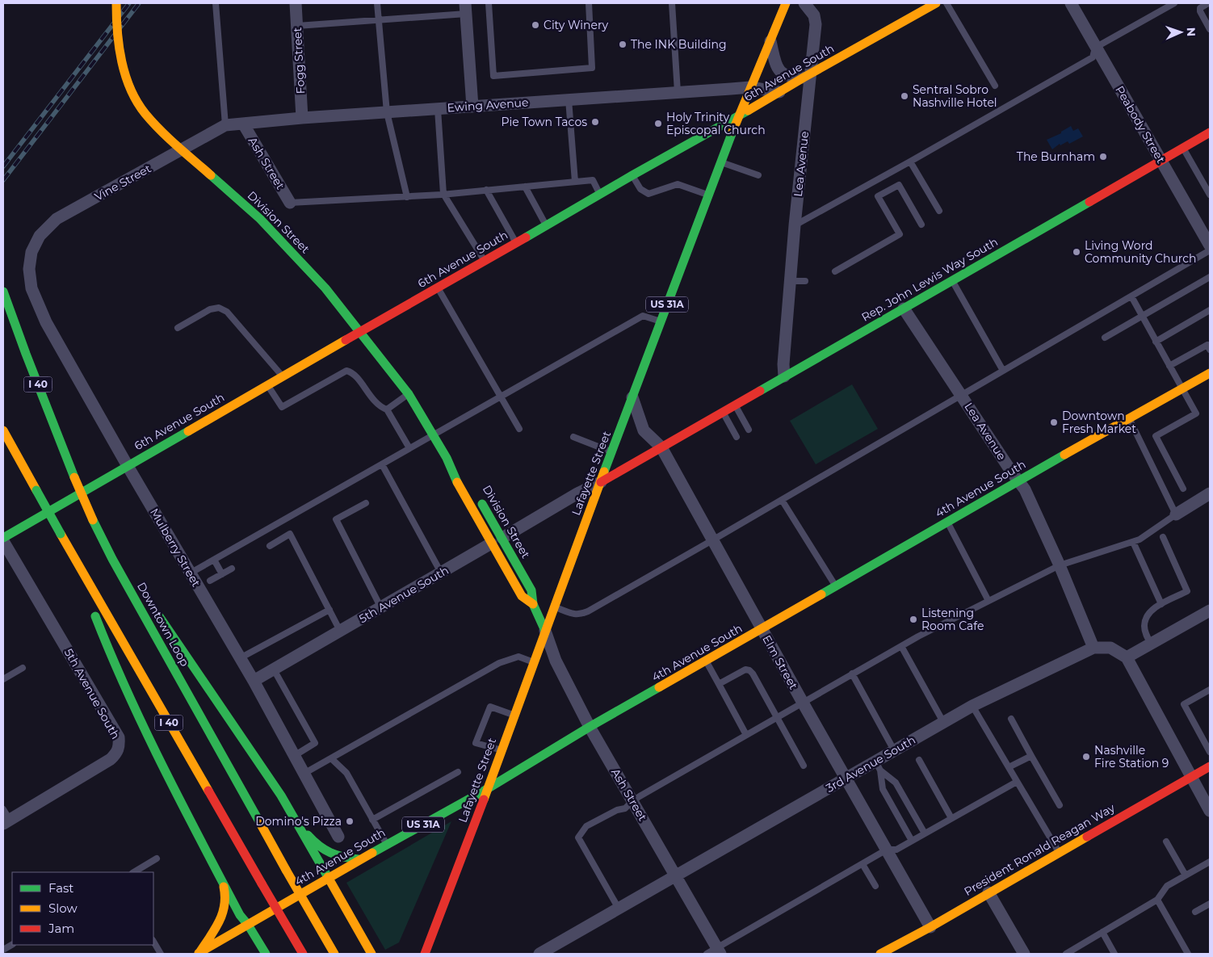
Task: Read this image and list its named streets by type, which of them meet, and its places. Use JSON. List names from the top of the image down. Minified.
{"streets":{"main road":["6th Avenue South","Division Street","Rep. John Lewis Way South","US 31A","I 40","Lafayette Street","4th Avenue South","Downtown Loop","President Ronald Reagan Way"],"street":["Fogg Street","Ewing Avenue","Peabody Street","Ash Street","Lea Avenue","Vine Street","Mulberry Street","5th Avenue South","Elm Street","3rd Avenue South"]},"crossings":[["Fogg Street","Ewing Avenue"],["6th Avenue South","Ewing Avenue"],["6th Avenue South","Lea Avenue"],["6th Avenue South","Division Street"],["6th Avenue South","Lafayette Street"],["6th Avenue South","Mulberry Street"],["Ewing Avenue","Ash Street"],["Ewing Avenue","Vine Street"],["Ewing Avenue","Lafayette Street"],["Peabody Street","Rep. John Lewis Way South"],["Ash Street","Division Street"],["Ash Street","Lafayette Street"],["Ash Street","4th Avenue South"],["Ash Street","3rd Avenue South"],["Lea Avenue","Rep. John Lewis Way South"],["Lea Avenue","4th Avenue South"],["Lea Avenue","3rd Avenue South"],["Vine Street","Mulberry Street"],["Division Street","Lafayette Street"],["Division Street","5th Avenue South"],["Rep. John Lewis Way South","Elm Street"],["Lafayette Street","4th Avenue South"],["Lafayette Street","Elm Street"],["4th Avenue South","Elm Street"],["Mulberry Street","5th Avenue South"],["Elm Street","3rd Avenue South"],["Elm Street","President Ronald Reagan Way"]],"places":["City Winery","The INK Building","Sentral Sobro Nashville Hotel","Pie Town Tacos","Holy Trinity Episcopal Church","The Burnham","Living Word Community Church","Downtown Fresh Market","Listening Room Cafe","Nashville Fire Station 9","Domino's Pizza"],"legend":["Fast","Slow","Jam"],"north":"right"}
